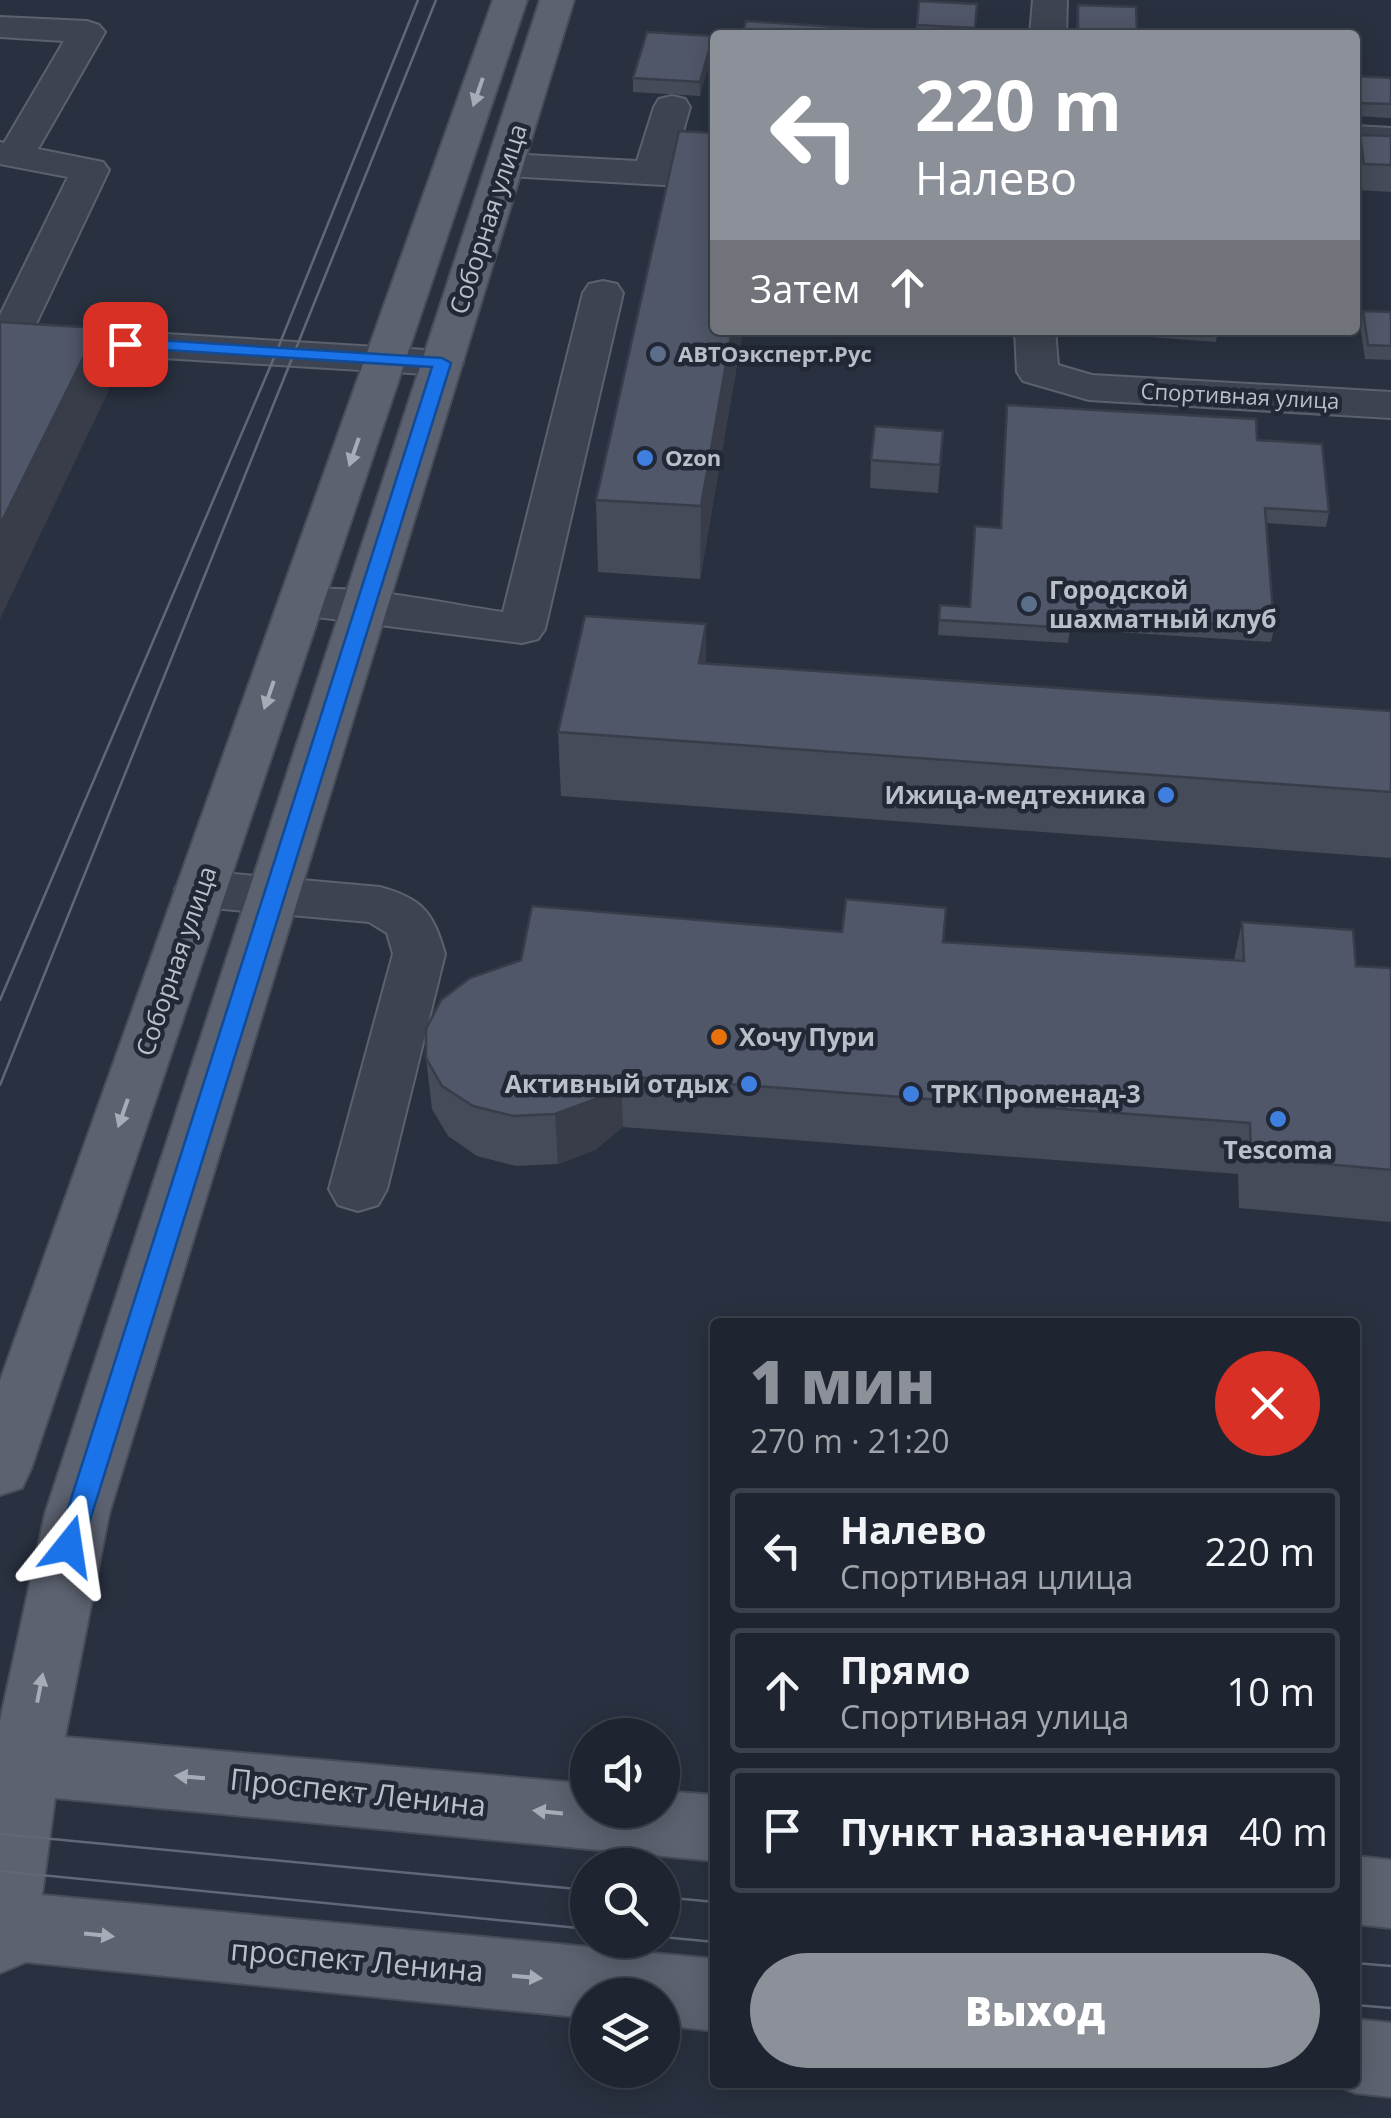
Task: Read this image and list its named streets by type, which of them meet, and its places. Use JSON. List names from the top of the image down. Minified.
{"streets":{"main road":["Соборная улица","Проспект Ленина","проспект Ленина"],"street":["Спортивная улица"]},"crossings":[["Соборная улица","Проспект Ленина"],["Соборная улица","проспект Ленина"]],"one_way":["Проспект Ленина","проспект Ленина"],"places":["АВТОэксперт.Рус","Ozon","Городской шахматный клуб","Ижица-медтехника","Хочу Пури","Активный отдых","ТРК Променад-3","Tescoma"],"page":{"turn":["220 m","Налево"],"then":"Затем","heading":["1 мин","270 m · 21:20"],"list":[{"name":"Налево","note":"Спортивная цлица","value":"220 m"},{"name":"Прямо","note":"Спортивная улица","value":"10 m"},{"name":"Пункт назначения","value":"40 m"}],"buttons":"Выход"}}
